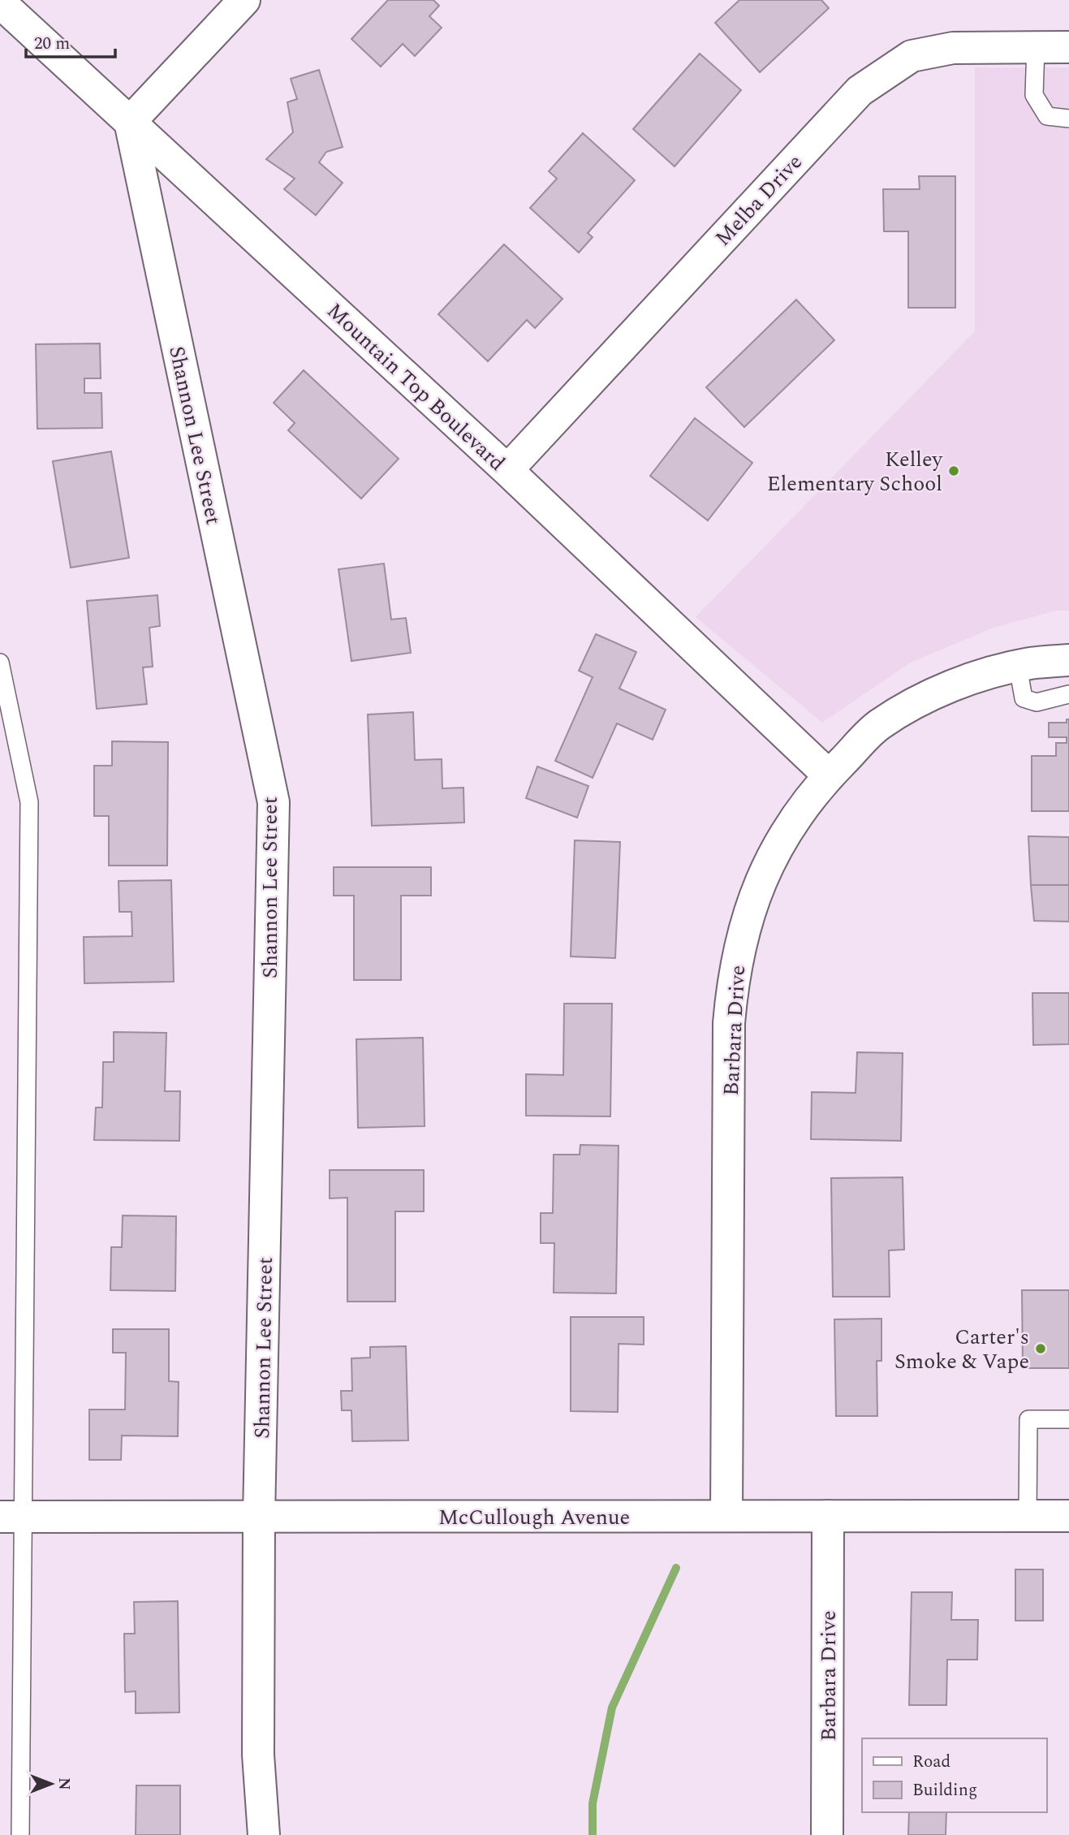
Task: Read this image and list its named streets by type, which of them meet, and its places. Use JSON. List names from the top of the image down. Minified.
{"streets":{"street":["Melba Drive","Mountain Top Boulevard","Shannon Lee Street","Barbara Drive","McCullough Avenue"]},"crossings":[["Melba Drive","Mountain Top Boulevard"],["Mountain Top Boulevard","Shannon Lee Street"],["Mountain Top Boulevard","Barbara Drive"],["Shannon Lee Street","McCullough Avenue"],["Barbara Drive","McCullough Avenue"]],"places":["Kelley Elementary School","Carter's Smoke & Vape"],"legend":["Road","Building"],"scale_bar":"20 m","north":"right"}
